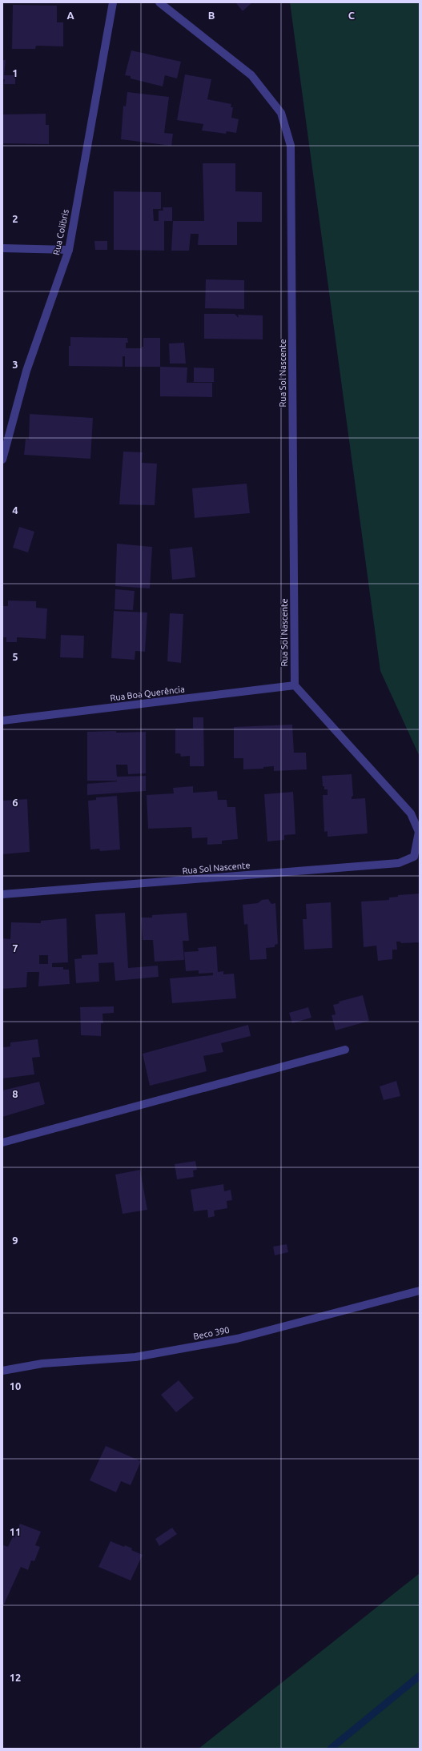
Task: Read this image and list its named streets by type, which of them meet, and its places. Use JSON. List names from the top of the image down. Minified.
{"streets":{"street":["Rua Colibris","Rua Sol Nascente","Rua Boa Querência","Beco 390"]},"crossings":[["Rua Sol Nascente","Rua Boa Querência"]],"grid":{"columns":["A","B","C"],"rows":["1","2","3","4","5","6","7","8","9","10","11","12"]}}
